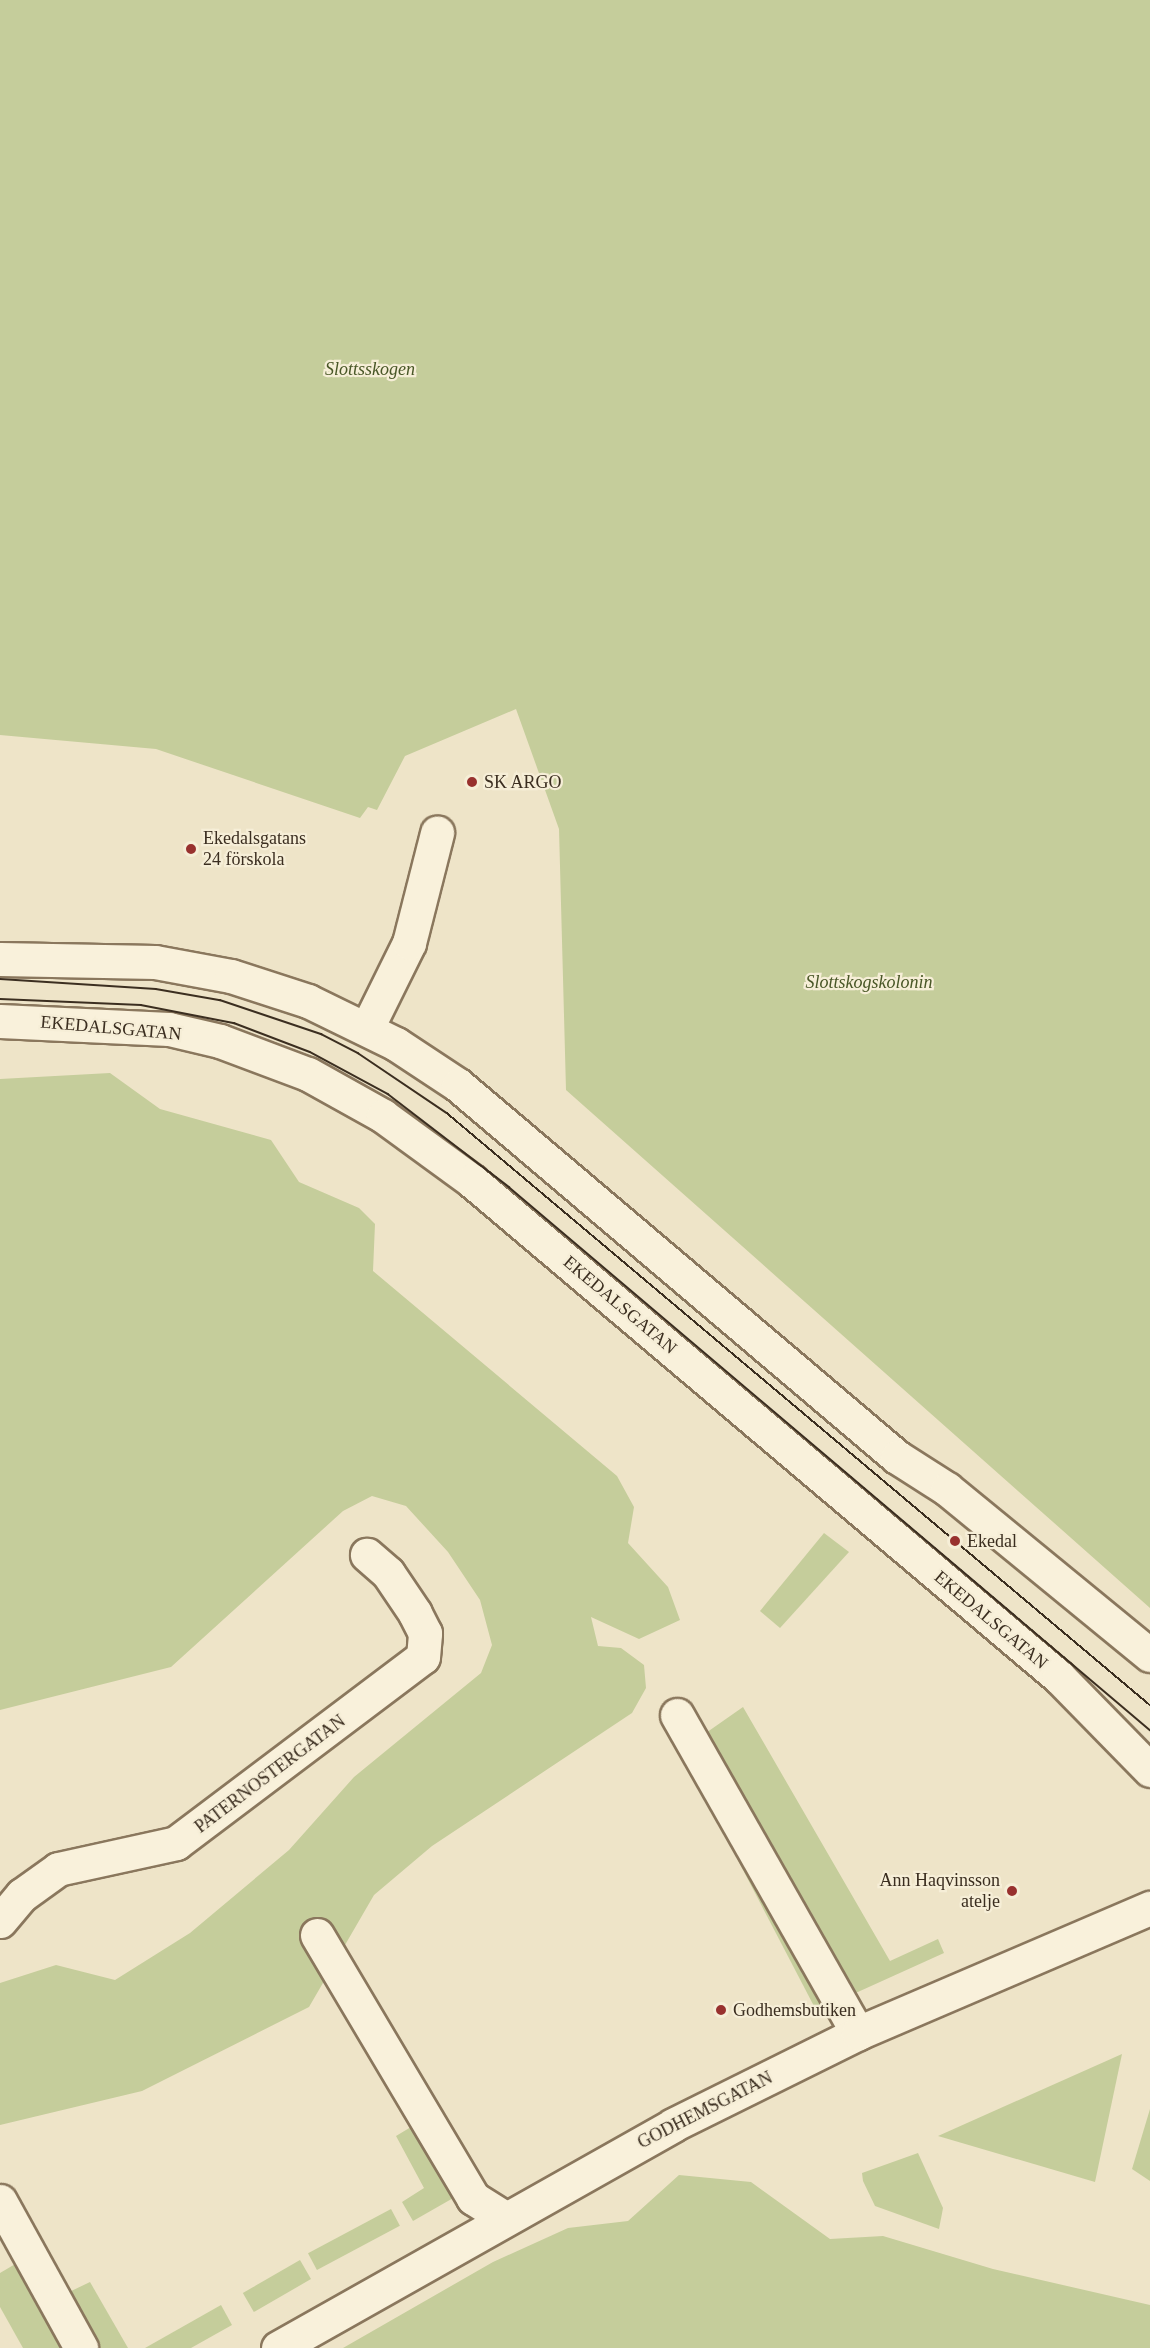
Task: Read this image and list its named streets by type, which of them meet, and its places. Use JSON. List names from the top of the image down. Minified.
{"streets":{"street":["EKEDALSGATAN","PATERNOSTERGATAN","GODHEMSGATAN"]},"parks":["Slottsskogen","Slottskogskolonin"],"places":["SK ARGO","Ekedalsgatans 24 förskola","Ekedal","Ann Haqvinsson atelje","Godhemsbutiken"]}
